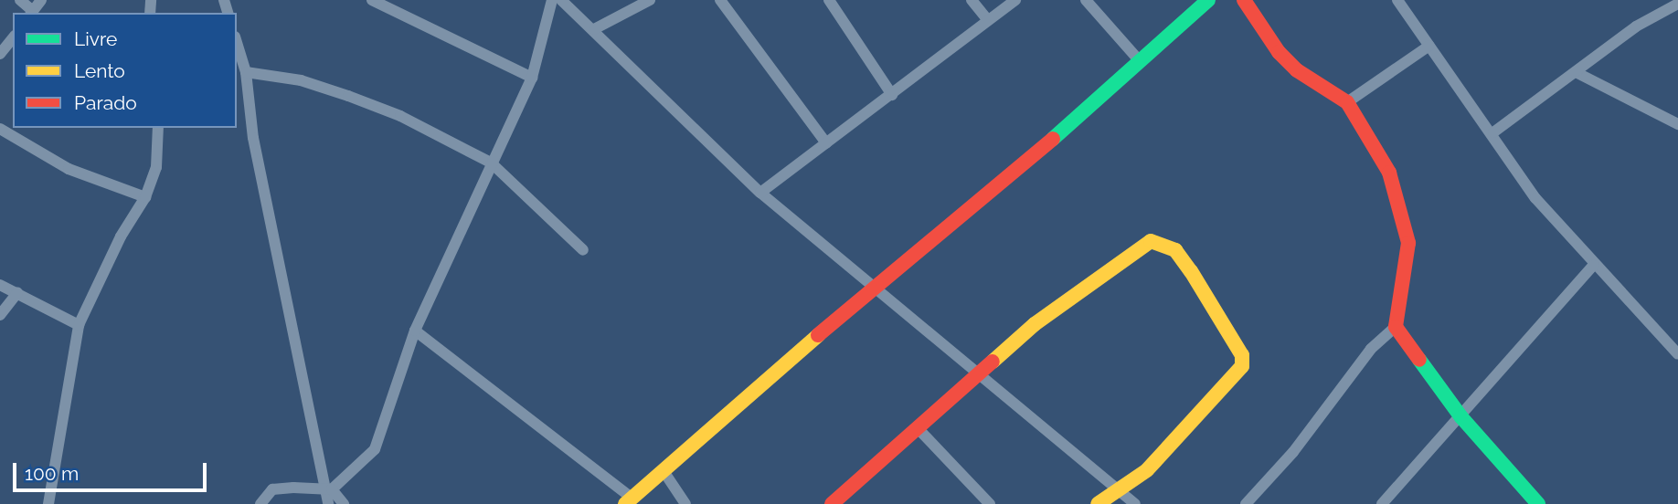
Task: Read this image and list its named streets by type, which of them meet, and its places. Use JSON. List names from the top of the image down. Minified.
{"legend":["Livre","Lento","Parado"],"scale_bar":"100 m"}
